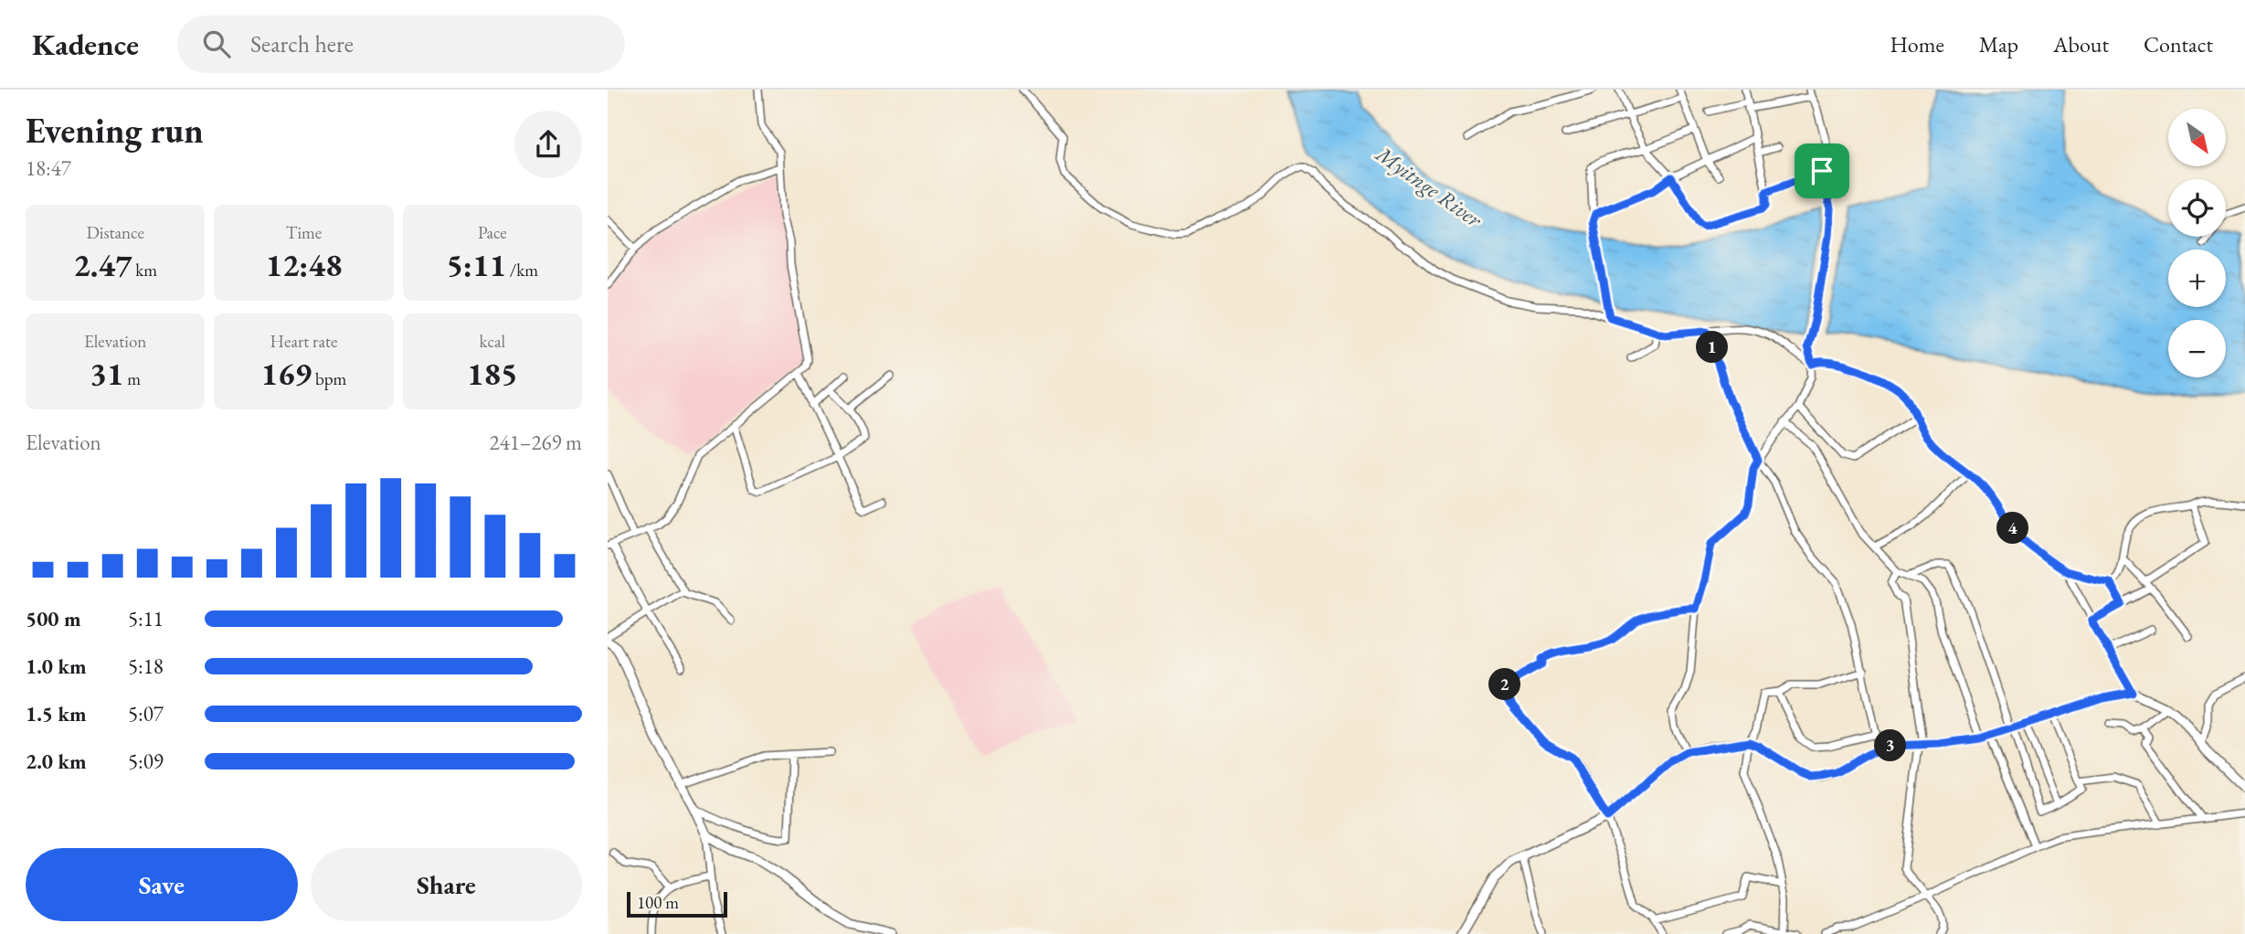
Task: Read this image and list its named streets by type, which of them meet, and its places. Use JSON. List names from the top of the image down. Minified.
{"water":["Myitnge River"],"scale_bar":"100 m","north":"bottom right","page":{"header":"Kadence","search":"Search here","nav":["Home","Map","About","Contact"],"heading":["Evening run","18:47"],"map_buttons":["+","−"],"stats":[["Distance","2.47 km"],["Time","12:48"],["Pace","5:11 /km"],["Elevation","31 m"],["Heart rate","169 bpm"],["kcal","185"]],"pins":["1","4","2","3"],"chart":["Elevation","241–269 m"],"list":[{"name":"500 m","note":"5:11"},{"name":"1.0 km","note":"5:18"},{"name":"1.5 km","note":"5:07"},{"name":"2.0 km","note":"5:09"}],"buttons":["Save","Share"],"scale":"100 m"}}
